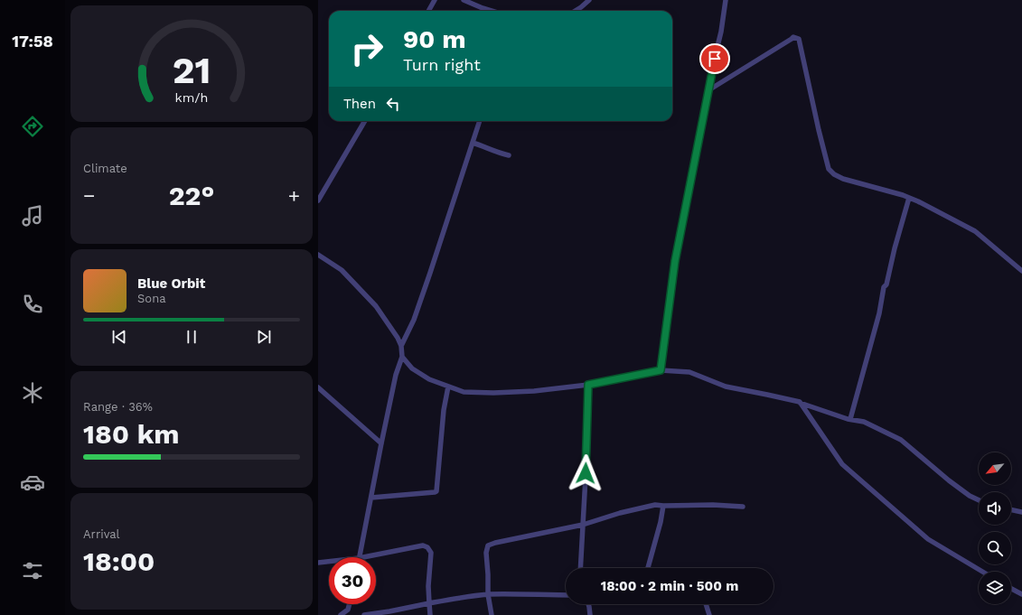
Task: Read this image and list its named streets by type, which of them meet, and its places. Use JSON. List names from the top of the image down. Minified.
{"north":"bottom left","page":{"tabs":"17:58","turn":["90 m","Turn right"],"then":"Then","tile":["Climate",["Range · 36%","180 km"],["Arrival","18:00"]],"heat":["−","22°","+"],"song":["Blue Orbit","Sona"],"limit":"30","trip":"18:00 · 2 min · 500 m","gauge":["21","km/h"]}}
